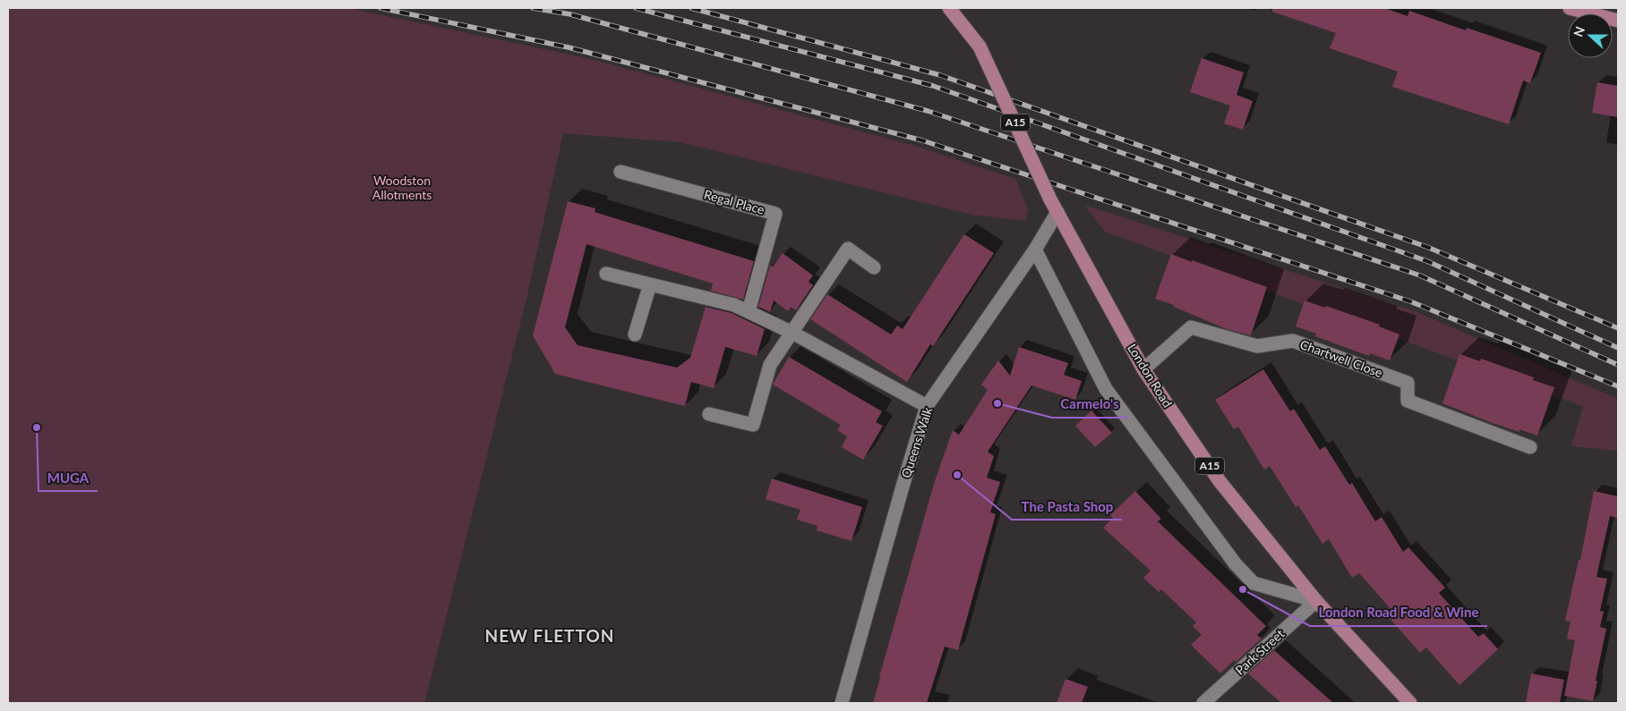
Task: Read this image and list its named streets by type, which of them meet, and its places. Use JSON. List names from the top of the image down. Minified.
{"streets":{"main road":["A15","London Road"],"street":["Regal Place","Chartwell Close","Queens Walk","Park Street"]},"crossings":[["Chartwell Close","London Road"],["London Road","Queens Walk"],["London Road","Park Street"]],"districts":["NEW FLETTON"],"parks":["Woodston Allotments"],"places":["Carmelo's","MUGA","The Pasta Shop","London Road Food & Wine"],"north":"left"}
